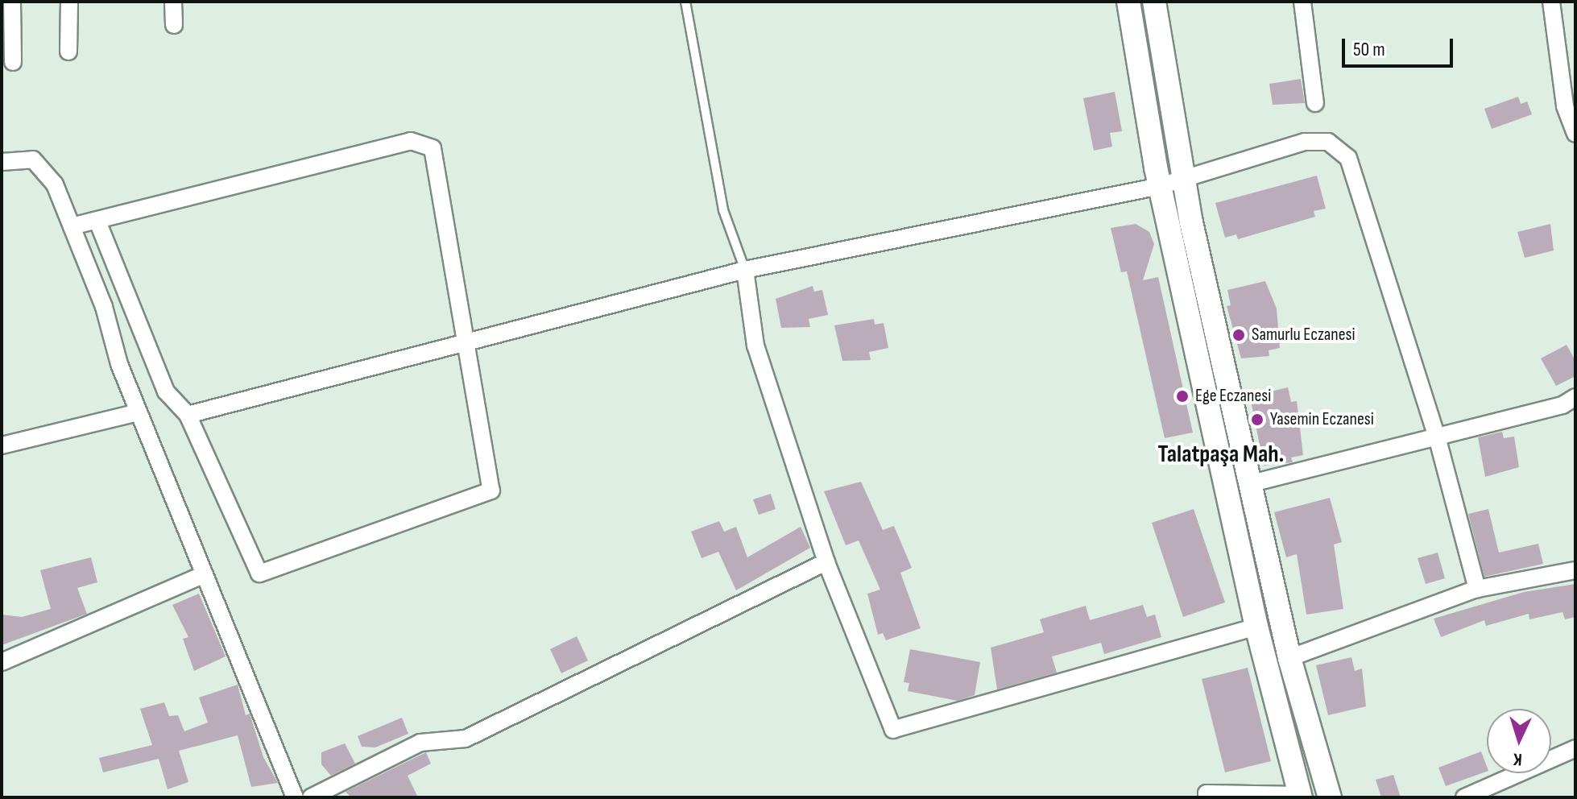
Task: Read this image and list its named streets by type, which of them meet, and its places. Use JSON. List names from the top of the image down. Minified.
{"districts":["Talatpaşa Mah."],"places":["Samurlu Eczanesi","Ege Eczanesi","Yasemin Eczanesi"],"scale_bar":"50 m","north":"bottom"}
